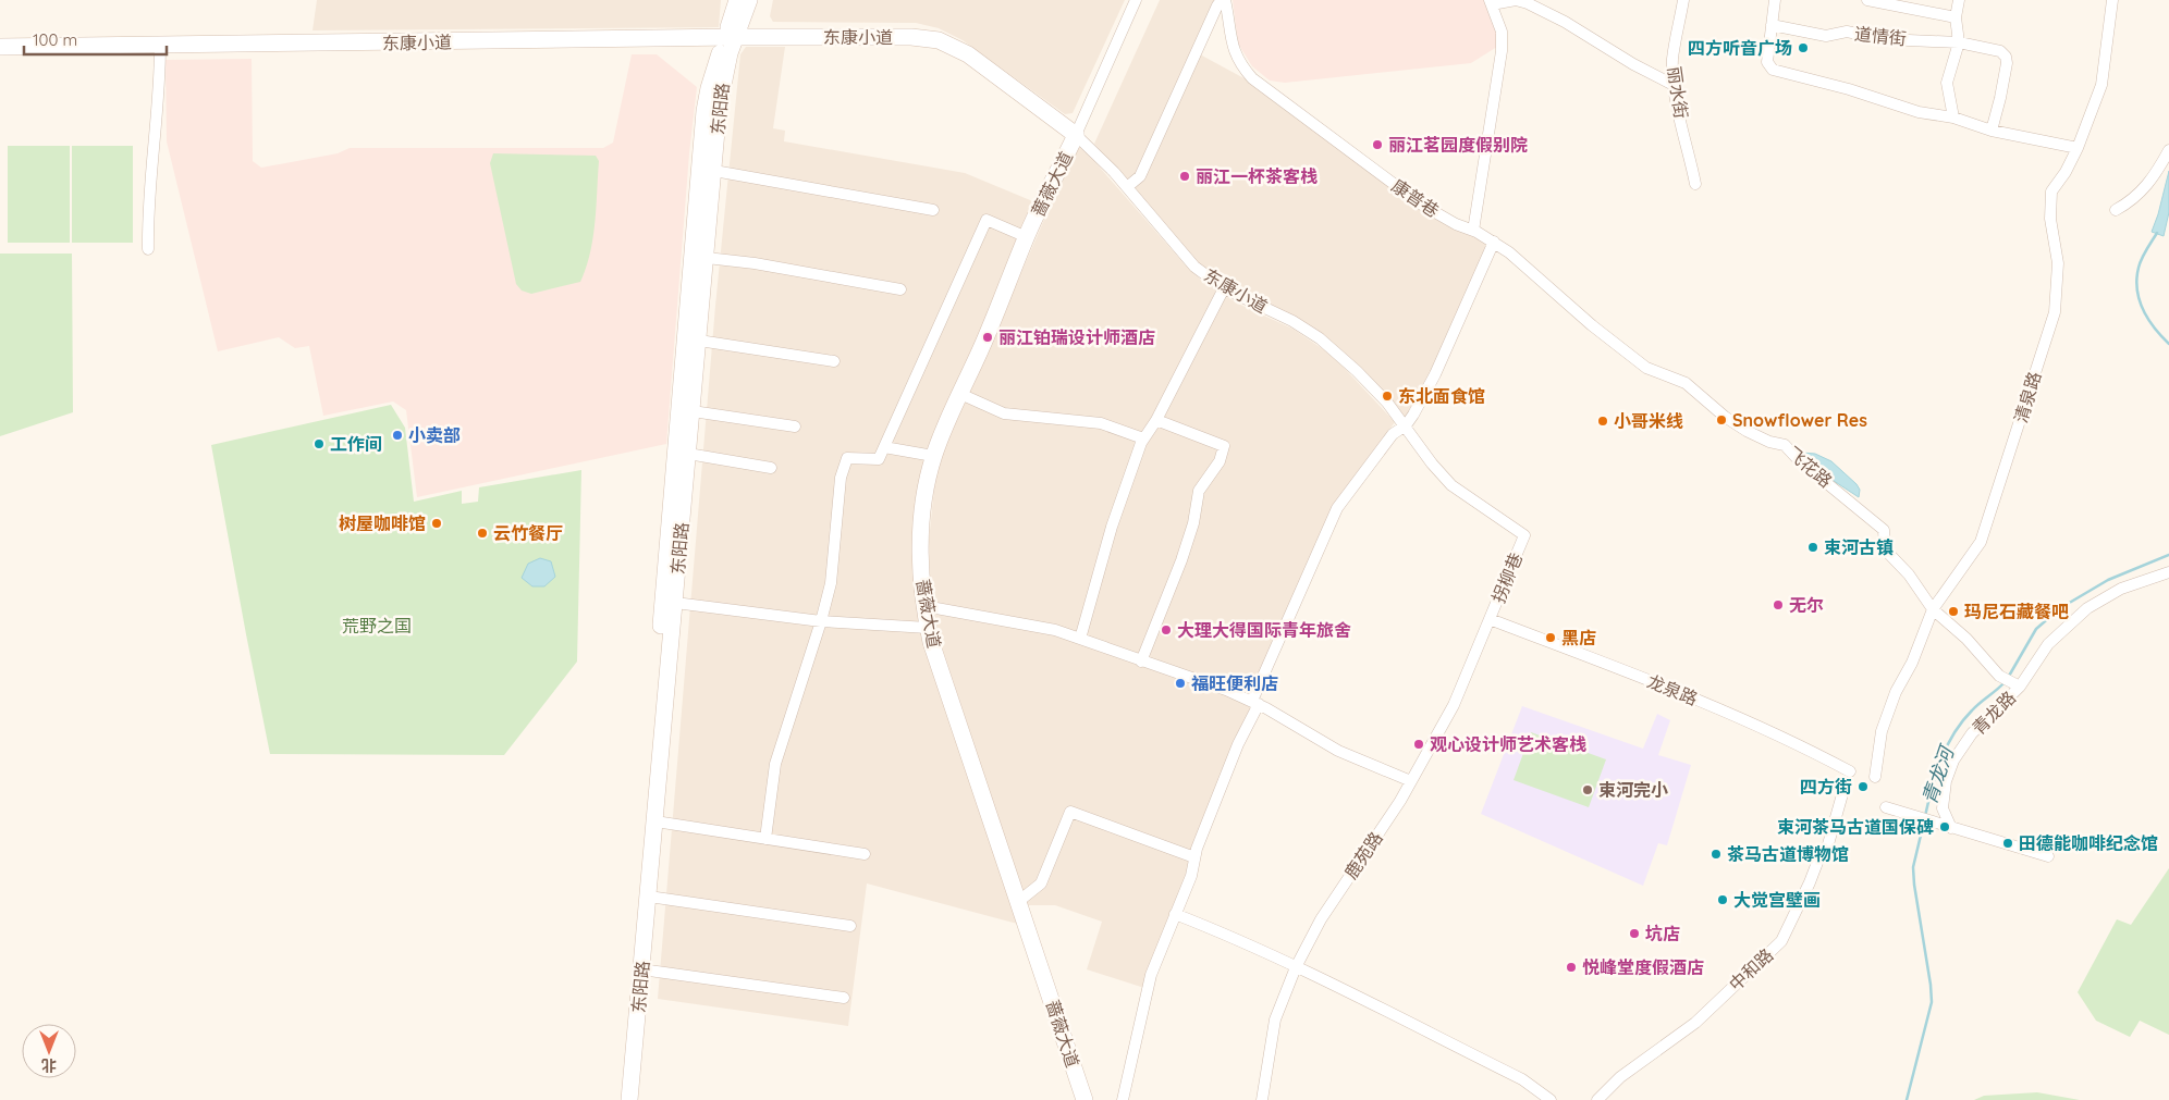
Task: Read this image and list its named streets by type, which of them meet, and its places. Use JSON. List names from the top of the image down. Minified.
{"streets":{"main road":["东康小道","东阳路","蔷薇大道"],"street":["道情街","丽水街","康普巷","清泉路","飞花路","拐柳巷","龙泉路","青龙路","鹿苑路","中和路"]},"crossings":[["东康小道","东阳路"],["东康小道","蔷薇大道"],["东康小道","拐柳巷"],["康普巷","飞花路"],["清泉路","飞花路"],["飞花路","青龙路"],["拐柳巷","龙泉路"],["拐柳巷","鹿苑路"],["龙泉路","鹿苑路"]],"water":["青龙河"],"parks":["荒野之国"],"places":["四方听音广场","丽江茗园度假别院","丽江一杯茶客栈","丽江铂瑞设计师酒店","东北面食馆","Snowflower Res","小哥米线","小卖部","工作间","树屋咖啡馆","云竹餐厅","束河古镇","无尔","玛尼石藏餐吧","大理大得国际青年旅舍","黑店","福旺便利店","观心设计师艺术客栈","四方街","束河完小","束河茶马古道国保碑","田德能咖啡纪念馆","茶马古道博物馆","大觉宫壁画","坑店","悦峰堂度假酒店"],"scale_bar":"100 m","north":"bottom"}
